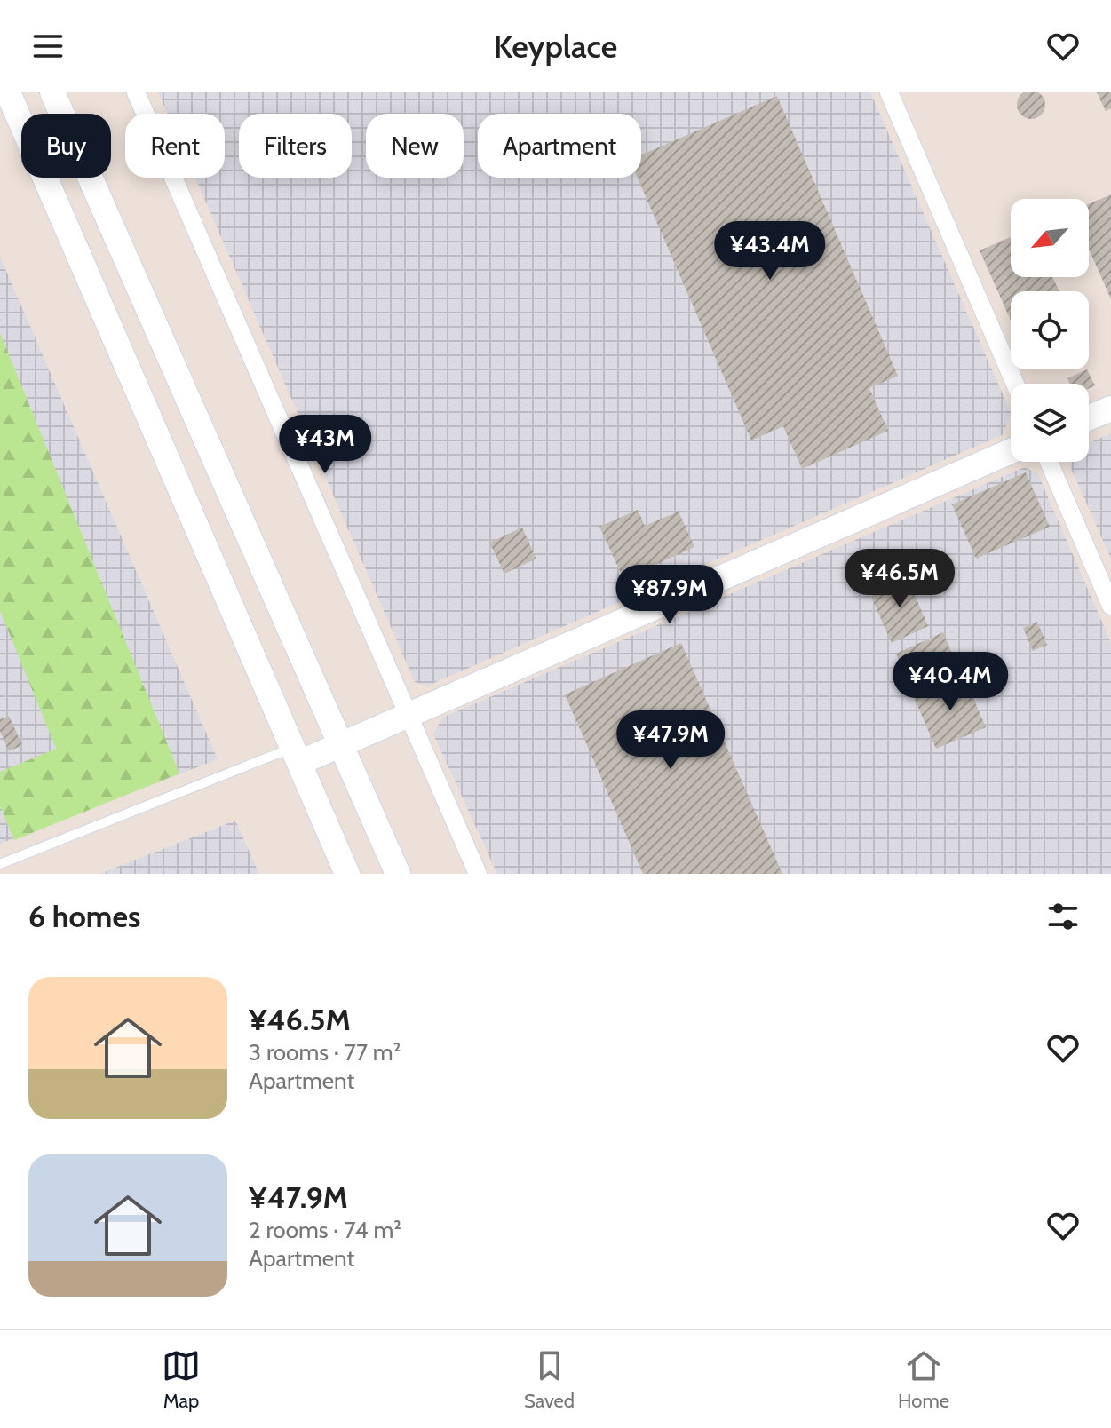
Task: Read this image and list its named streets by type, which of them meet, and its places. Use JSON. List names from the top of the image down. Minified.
{"north":"bottom left","page":{"header":"Keyplace","chip":["Buy","Rent","Filters","New","Apartment"],"price":["¥43.4M","¥43M","¥46.5M","¥87.9M","¥40.4M","¥47.9M"],"heading":"6 homes","list":[{"name":"¥46.5M","note":"3 rooms · 77 m² · Apartment"},{"name":"¥47.9M","note":"2 rooms · 74 m² · Apartment"}],"tabs":["Map","Saved","Home"]}}
